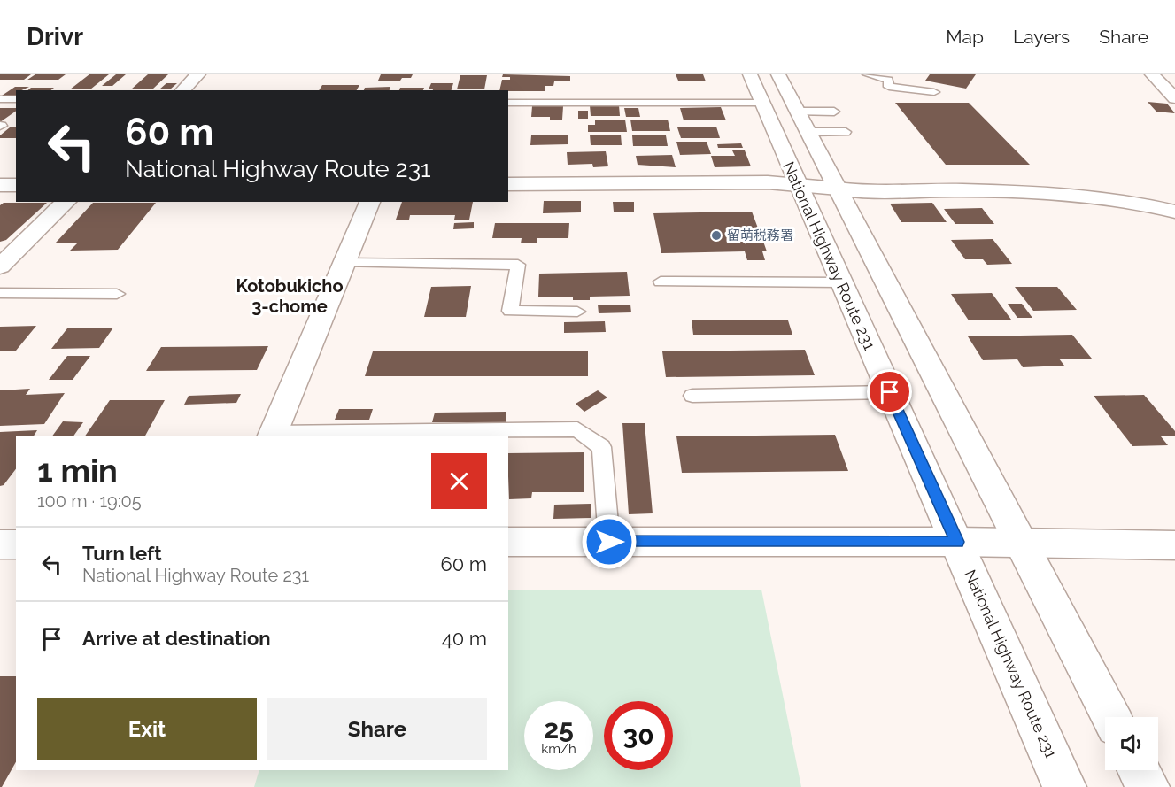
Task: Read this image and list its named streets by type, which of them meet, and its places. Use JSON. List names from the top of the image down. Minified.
{"streets":{"main road":["National Highway Route 231"]},"districts":["Kotobukicho 3-chome"],"places":["留萌税務署"],"page":{"header":"Drivr","nav":["Map","Layers","Share"],"turn":["60 m","National Highway Route 231"],"heading":["1 min","100 m · 19:05"],"list":[{"name":"Turn left","note":"National Highway Route 231","value":"60 m"},{"name":"Arrive at destination","value":"40 m"}],"buttons":["Exit","Share"],"speed":"25 km/h","limit":"30"}}
